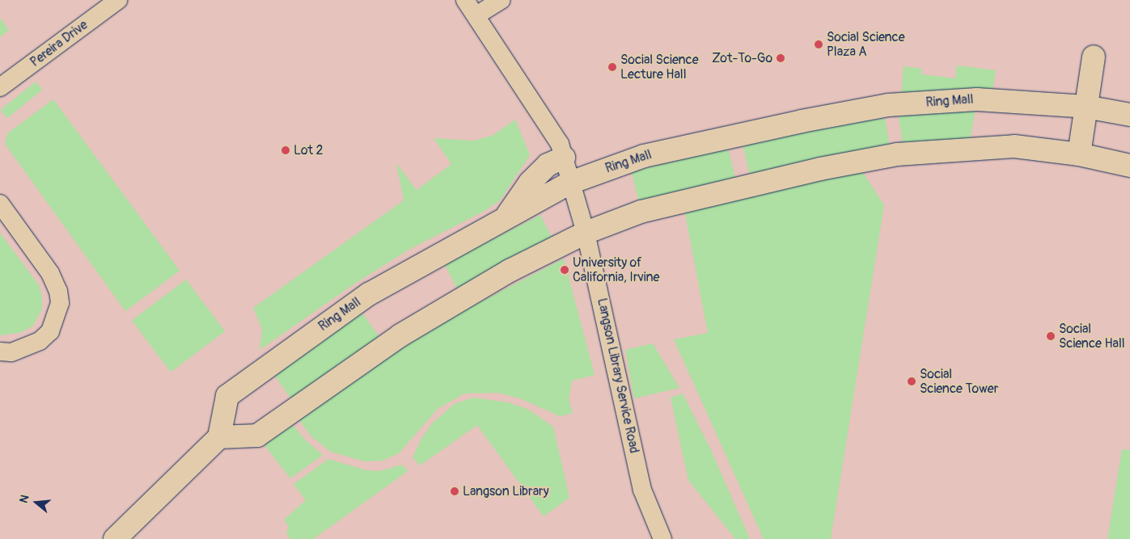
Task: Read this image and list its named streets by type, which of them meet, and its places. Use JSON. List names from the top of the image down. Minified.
{"streets":{"street":["Ring Mall"],"lane":["Pereira Drive","Langson Library Service Road"]},"crossings":[["Ring Mall","Langson Library Service Road"]],"places":["Social Science Plaza A","Zot-To-Go","Social Science Lecture Hall","Lot 2","University of California, Irvine","Social Science Hall","Social Science Tower","Langson Library"],"north":"left"}
